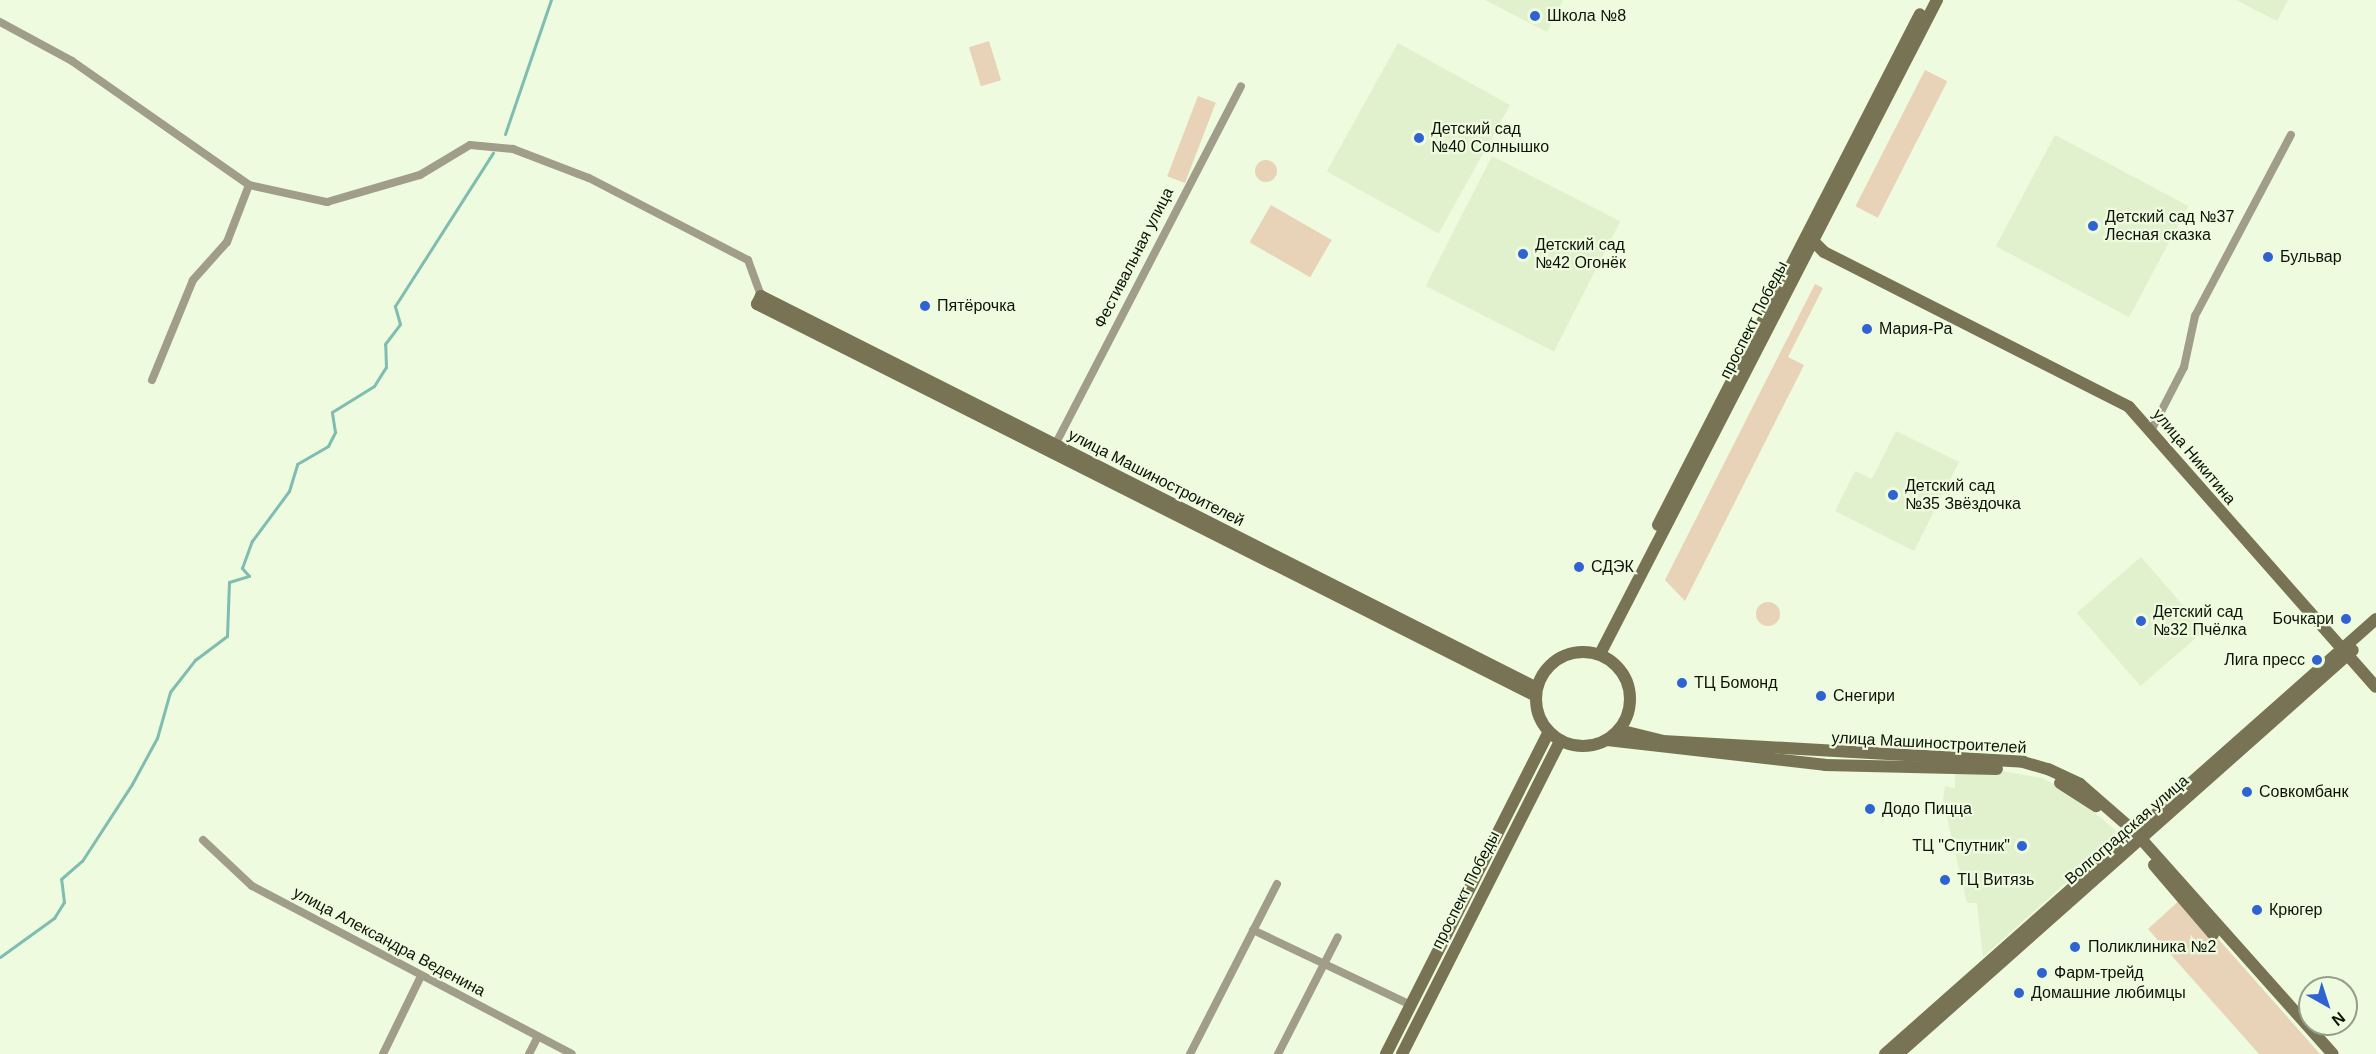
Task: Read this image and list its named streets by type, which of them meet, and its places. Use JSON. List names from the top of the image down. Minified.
{"streets":{"main road":["проспект Победы","улица Никитина","улица Машиностроителей","Волгоградская улица"],"street":["Фестивальная улица","улица Александра Веденина"]},"crossings":[["Фестивальная улица","улица Машиностроителей"],["проспект Победы","улица Никитина"],["проспект Победы","улица Машиностроителей"],["улица Никитина","Волгоградская улица"],["улица Машиностроителей","Волгоградская улица"]],"places":["Школа №8","Детский сад №40 Солнышко","Детский сад №37 Лесная сказка","Детский сад №42 Огонёк","Бульвар","Пятёрочка","Мария-Ра","Детский сад №35 Звёздочка","СДЭК","Бочкари","Детский сад №32 Пчёлка","Лига пресс","ТЦ Бомонд","Снегири","Совкомбанк","Додо Пицца","ТЦ \"Спутник\"","ТЦ Витязь","Крюгер","Поликлиника №2","Фарм-трейд","Домашние любимцы"],"north":"bottom right"}
